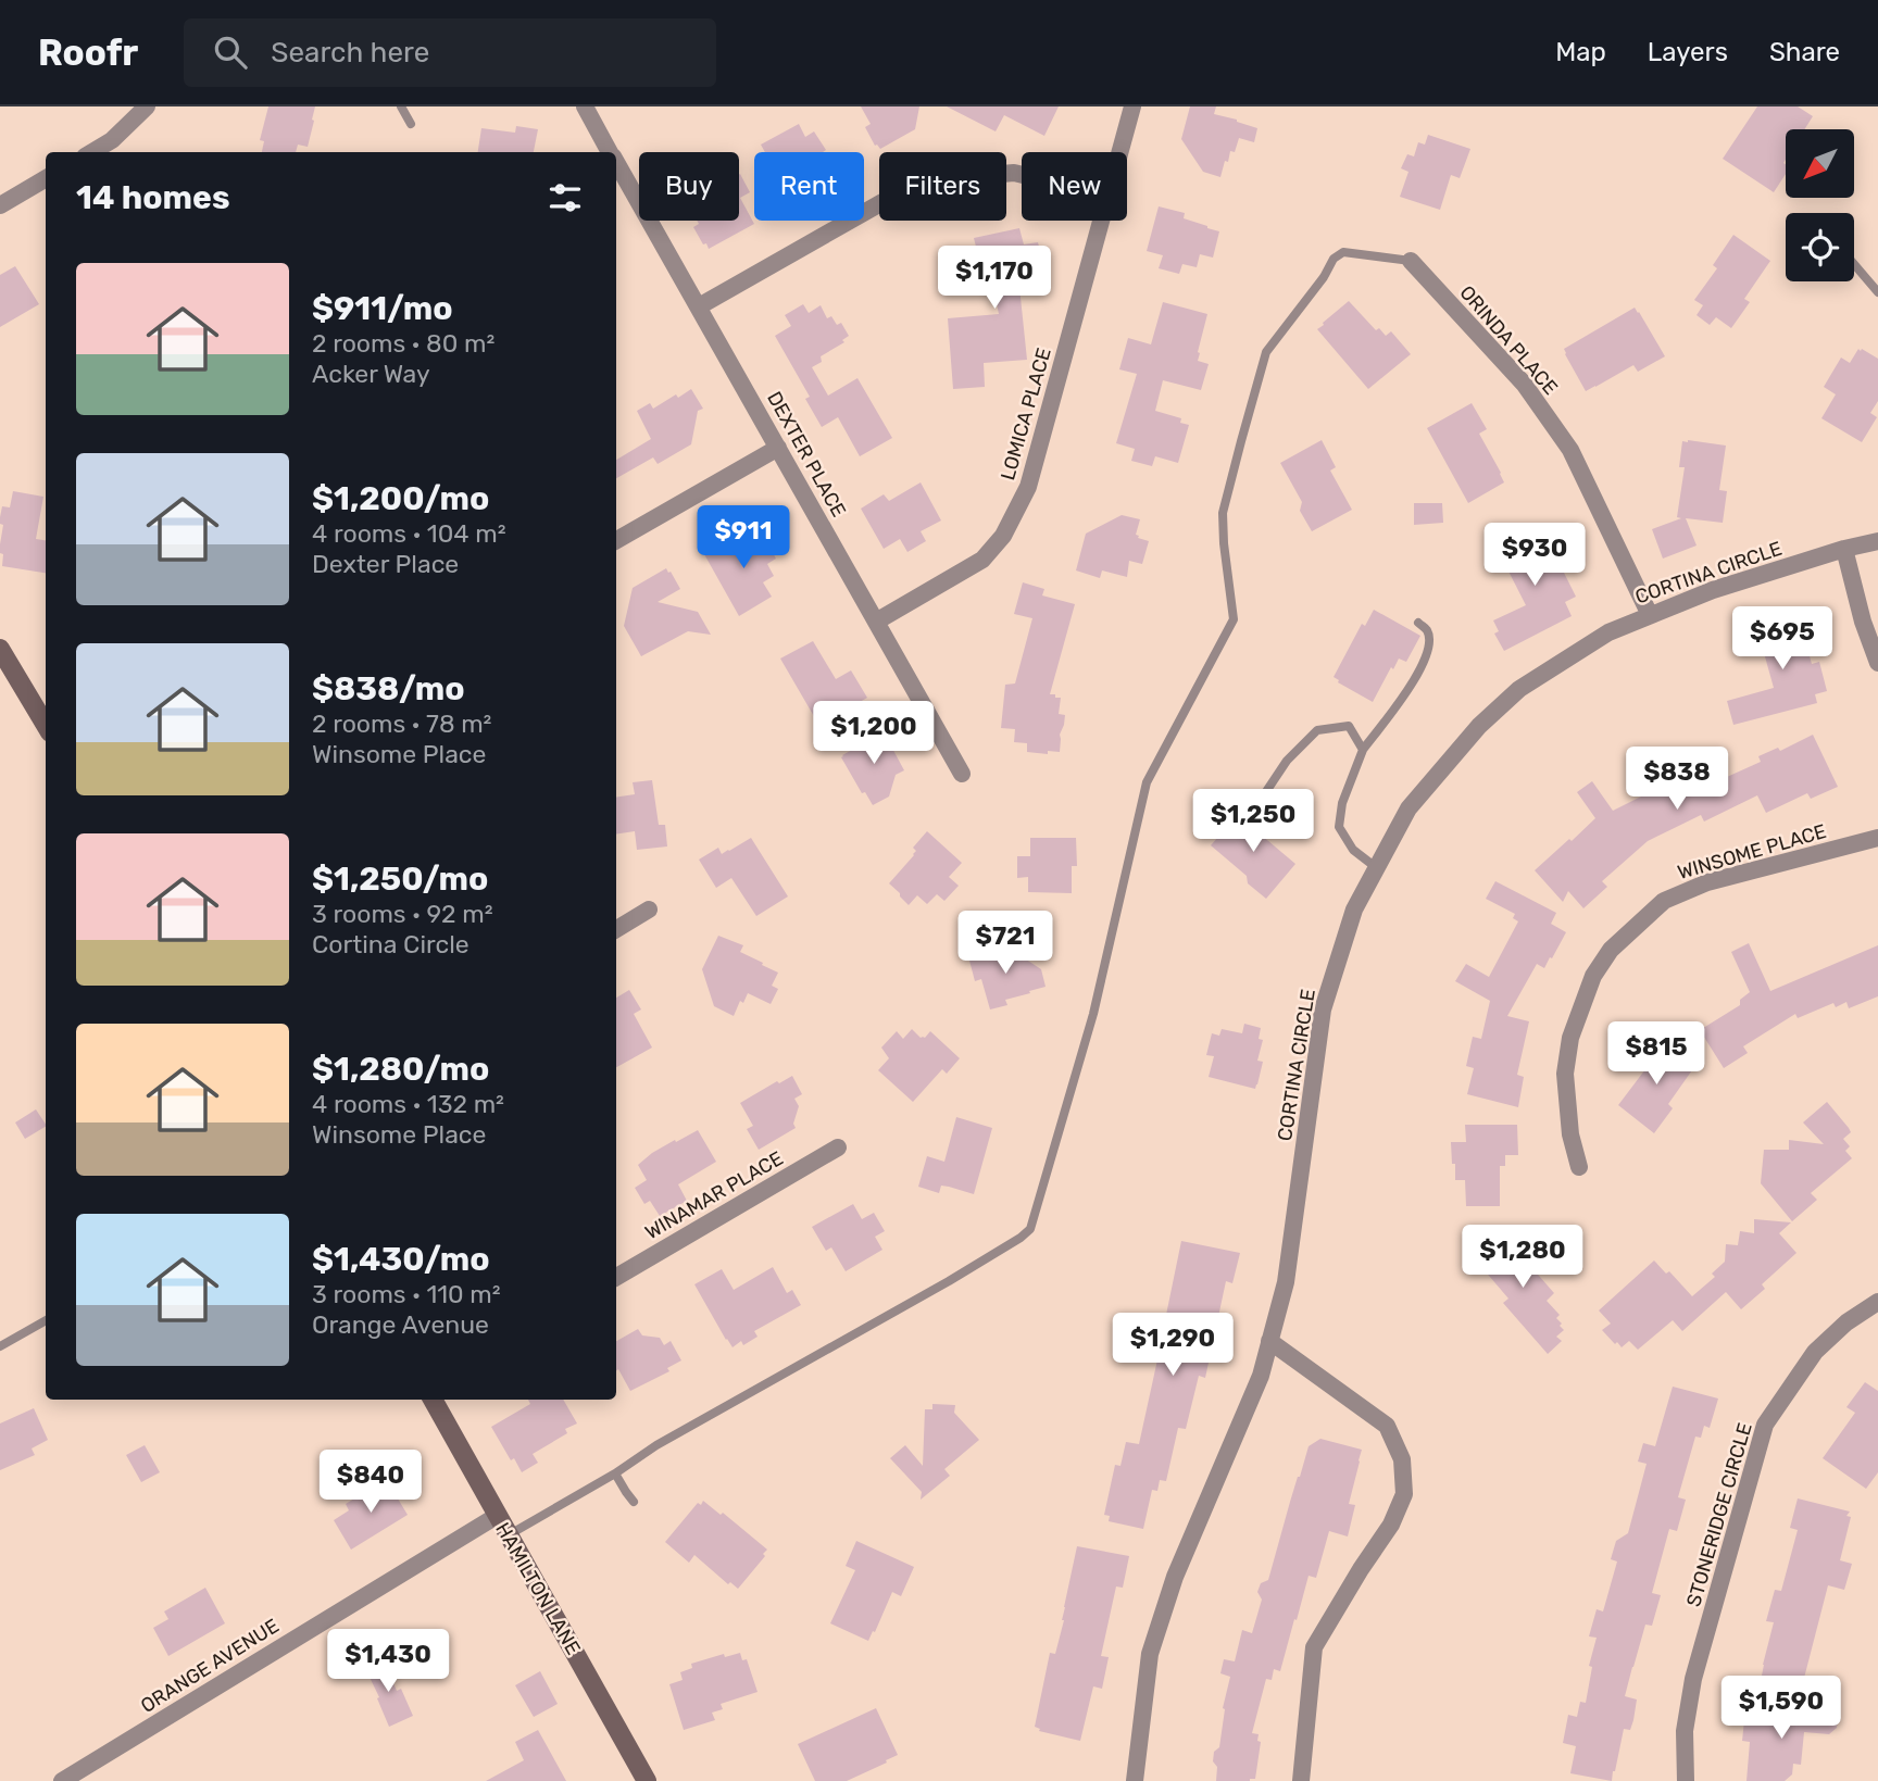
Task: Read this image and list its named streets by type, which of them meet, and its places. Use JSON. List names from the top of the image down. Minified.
{"streets":{"street":["ORINDA PLACE","LOMICA PLACE","DEXTER PLACE","CORTINA CIRCLE","WINSOME PLACE","WINAMAR PLACE","STONERIDGE CIRCLE","HAMILTON LANE","ORANGE AVENUE"]},"crossings":[["ORINDA PLACE","CORTINA CIRCLE"],["LOMICA PLACE","DEXTER PLACE"],["HAMILTON LANE","ORANGE AVENUE"]],"north":"bottom left","page":{"header":"Roofr","search":"Search here","nav":["Map","Layers","Share"],"chip":["Buy","Rent","Filters","New"],"heading":"14 homes","list":[{"name":"$911/mo","note":"2 rooms · 80 m² · Acker Way"},{"name":"$1,200/mo","note":"4 rooms · 104 m² · Dexter Place"},{"name":"$838/mo","note":"2 rooms · 78 m² · Winsome Place"},{"name":"$1,250/mo","note":"3 rooms · 92 m² · Cortina Circle"},{"name":"$1,280/mo","note":"4 rooms · 132 m² · Winsome Place"},{"name":"$1,430/mo","note":"3 rooms · 110 m² · Orange Avenue"}],"price":["$1,170","$911","$930","$695","$1,200","$838","$1,250","$721","$815","$1,280","$1,290","$840","$1,430","$1,590"]}}
